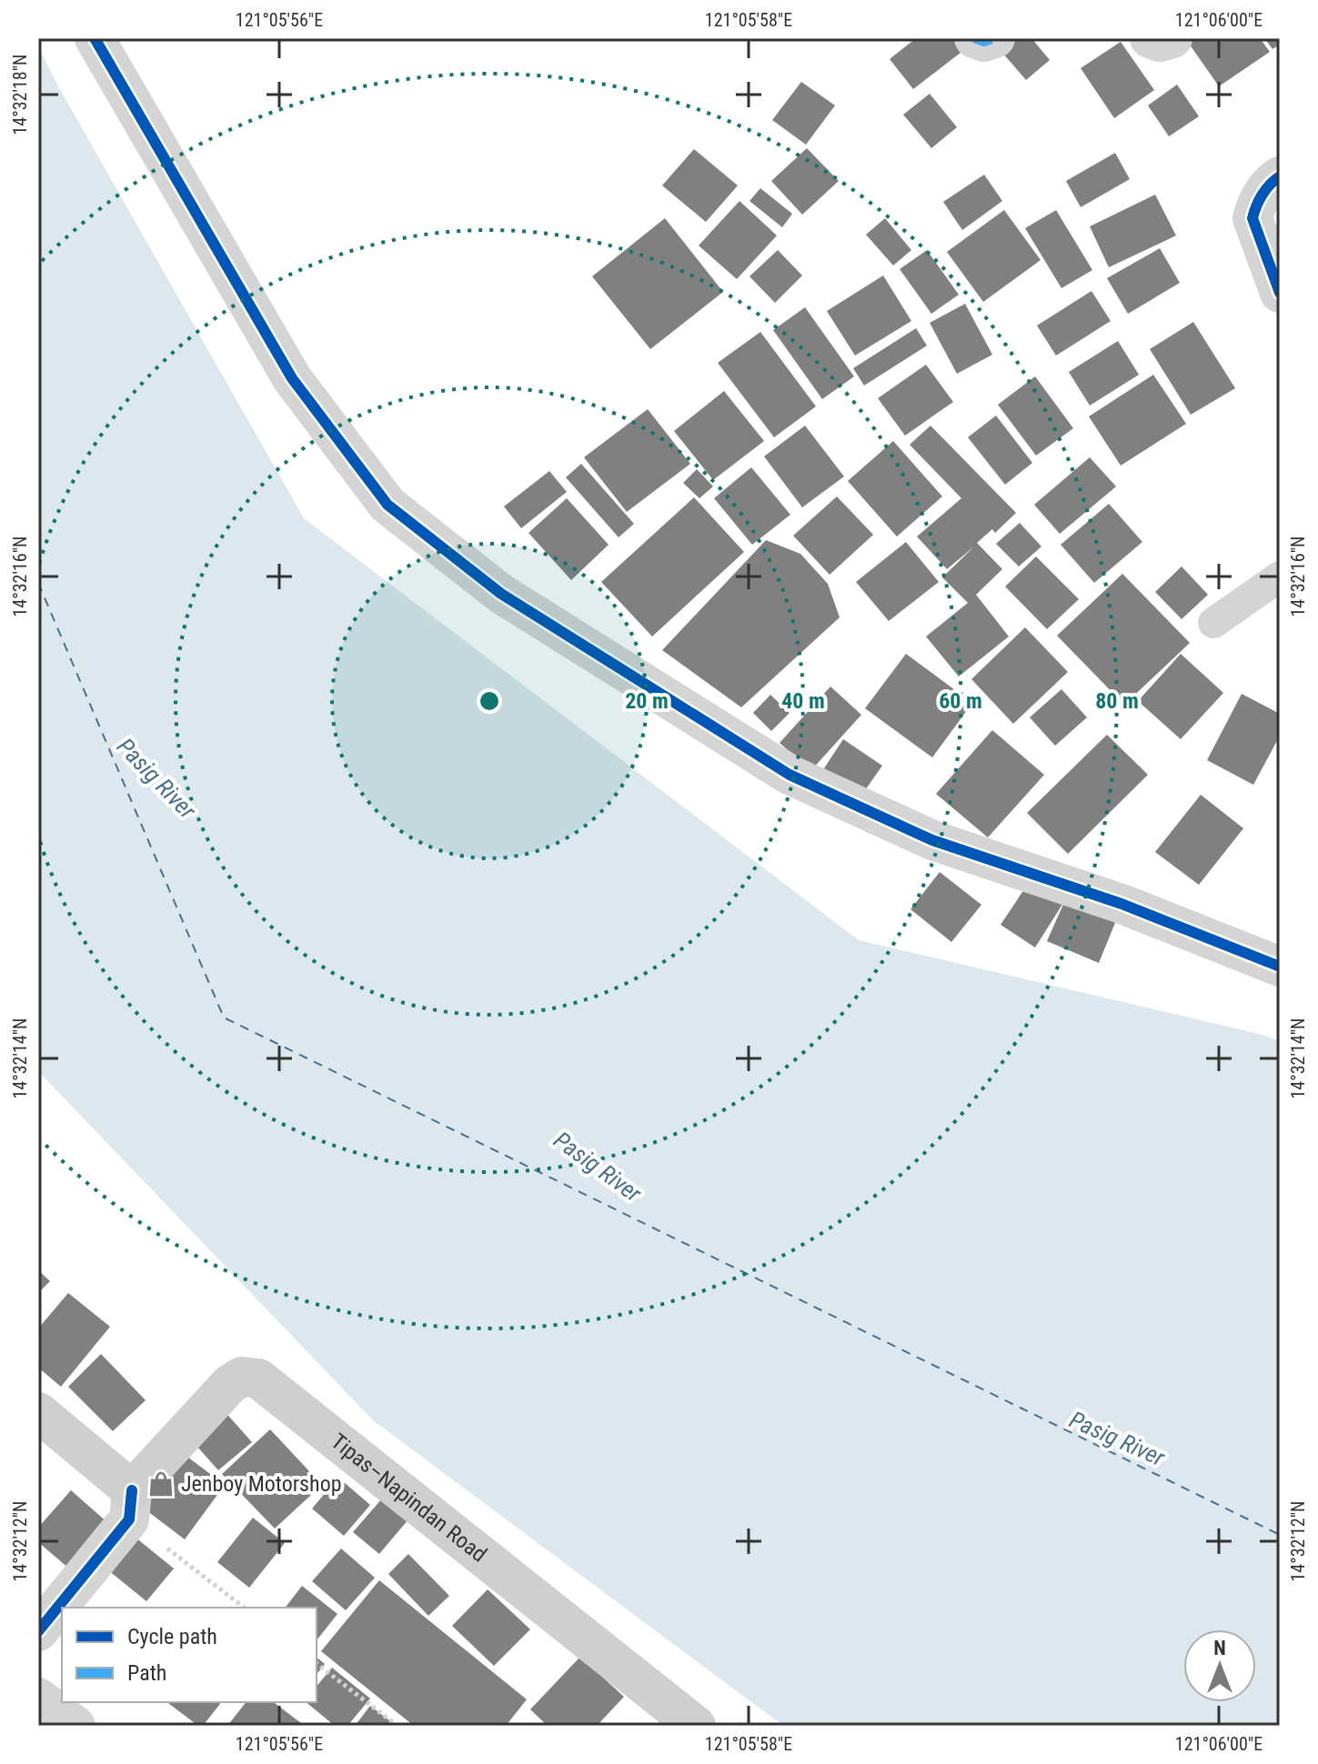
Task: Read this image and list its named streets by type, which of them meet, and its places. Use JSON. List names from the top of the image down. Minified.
{"streets":{"main road":["Tipas–Napindan Road"]},"water":["Pasig River"],"places":{"shop":["Jenboy Motorshop"]},"legend":["Cycle path","Path"],"north":"top","coordinates":["121°05'56\"E","121°05'58\"E","121°06'00\"E","14°32'18\"N","14°32'16\"N","14°32'14\"N","14°32'12\"N"],"rings":["20 m","40 m","60 m","80 m"]}
